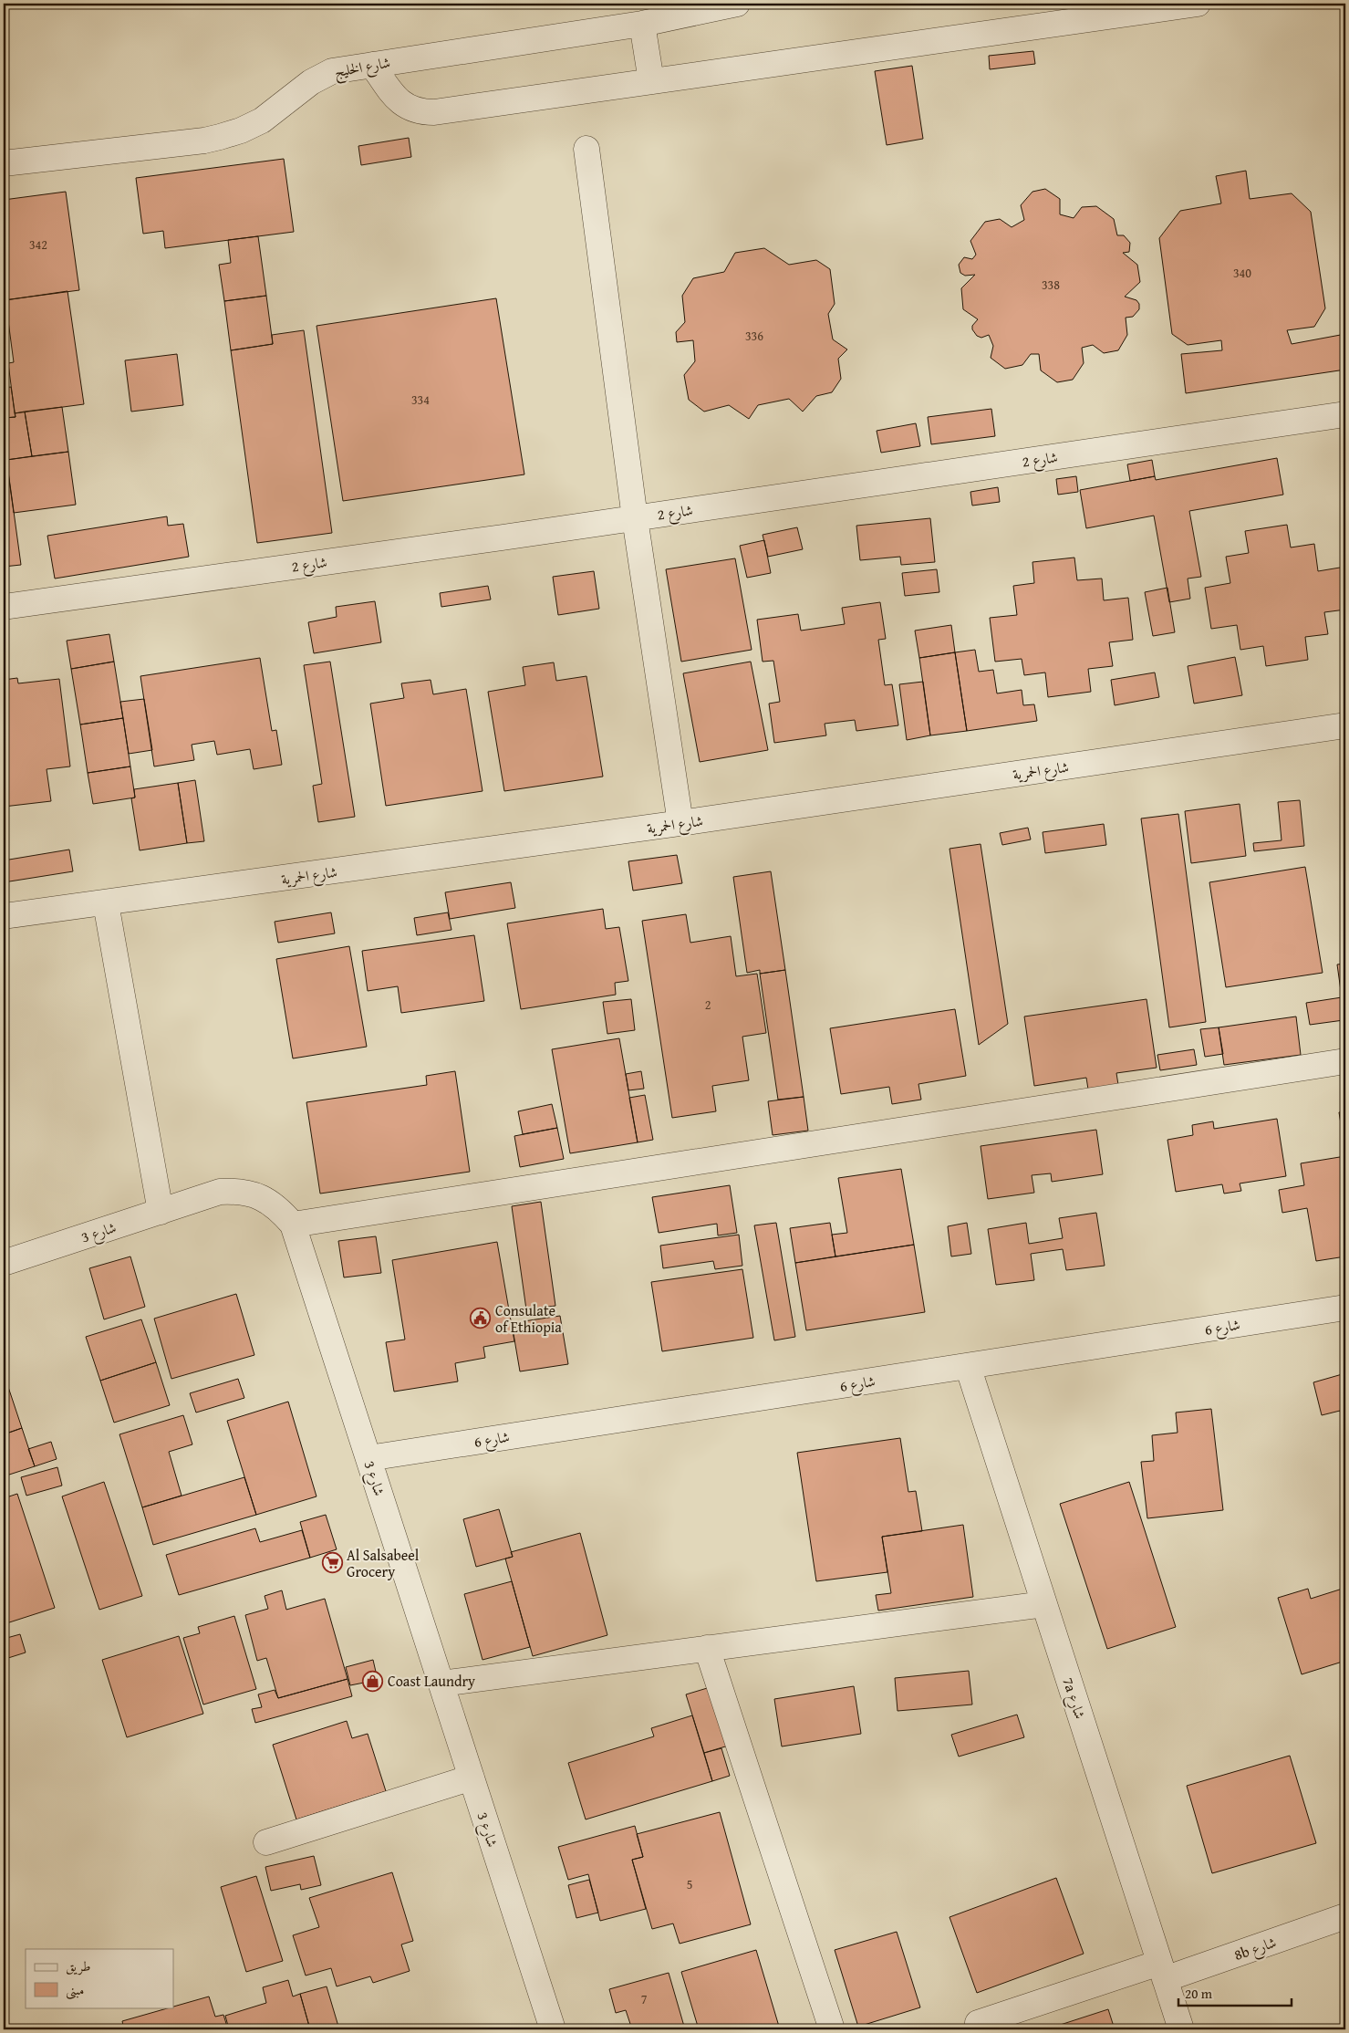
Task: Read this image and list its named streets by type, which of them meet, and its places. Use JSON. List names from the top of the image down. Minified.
{"streets":{"street":["شارع الخليج","شارع 2","شارع الحمرية","شارع 3","شارع 6","7a شارع","8b شارع"]},"crossings":[["شارع 3","شارع 6"],["شارع 6","7a شارع"],["7a شارع","8b شارع"]],"places":{"public building":["Consulate of Ethiopia"],"supermarket":["Al Salsabeel Grocery"],"shop":["Coast Laundry"]},"house_numbers":["342","340","338","336","334","2","5","7"],"legend":["طريق","مبنى"],"scale_bar":"20 m"}
